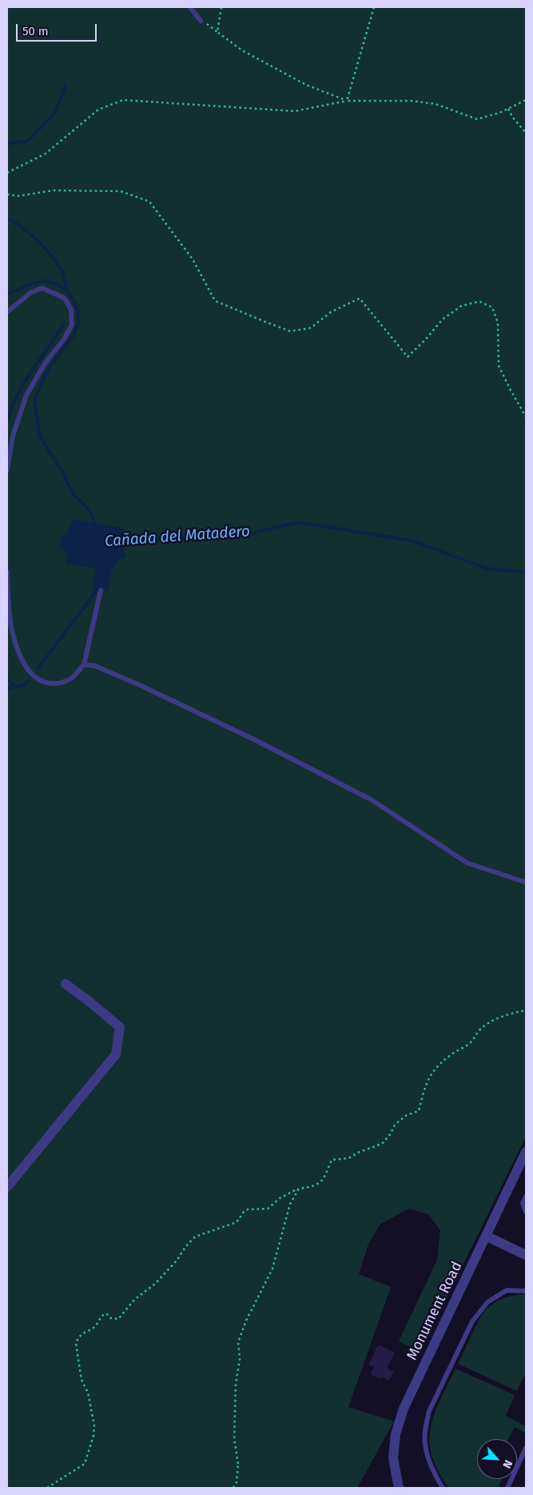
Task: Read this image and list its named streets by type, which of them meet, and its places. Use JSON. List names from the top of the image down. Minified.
{"streets":{"street":["Monument Road"]},"water":["Cañada del Matadero"],"scale_bar":"50 m","north":"bottom right"}
